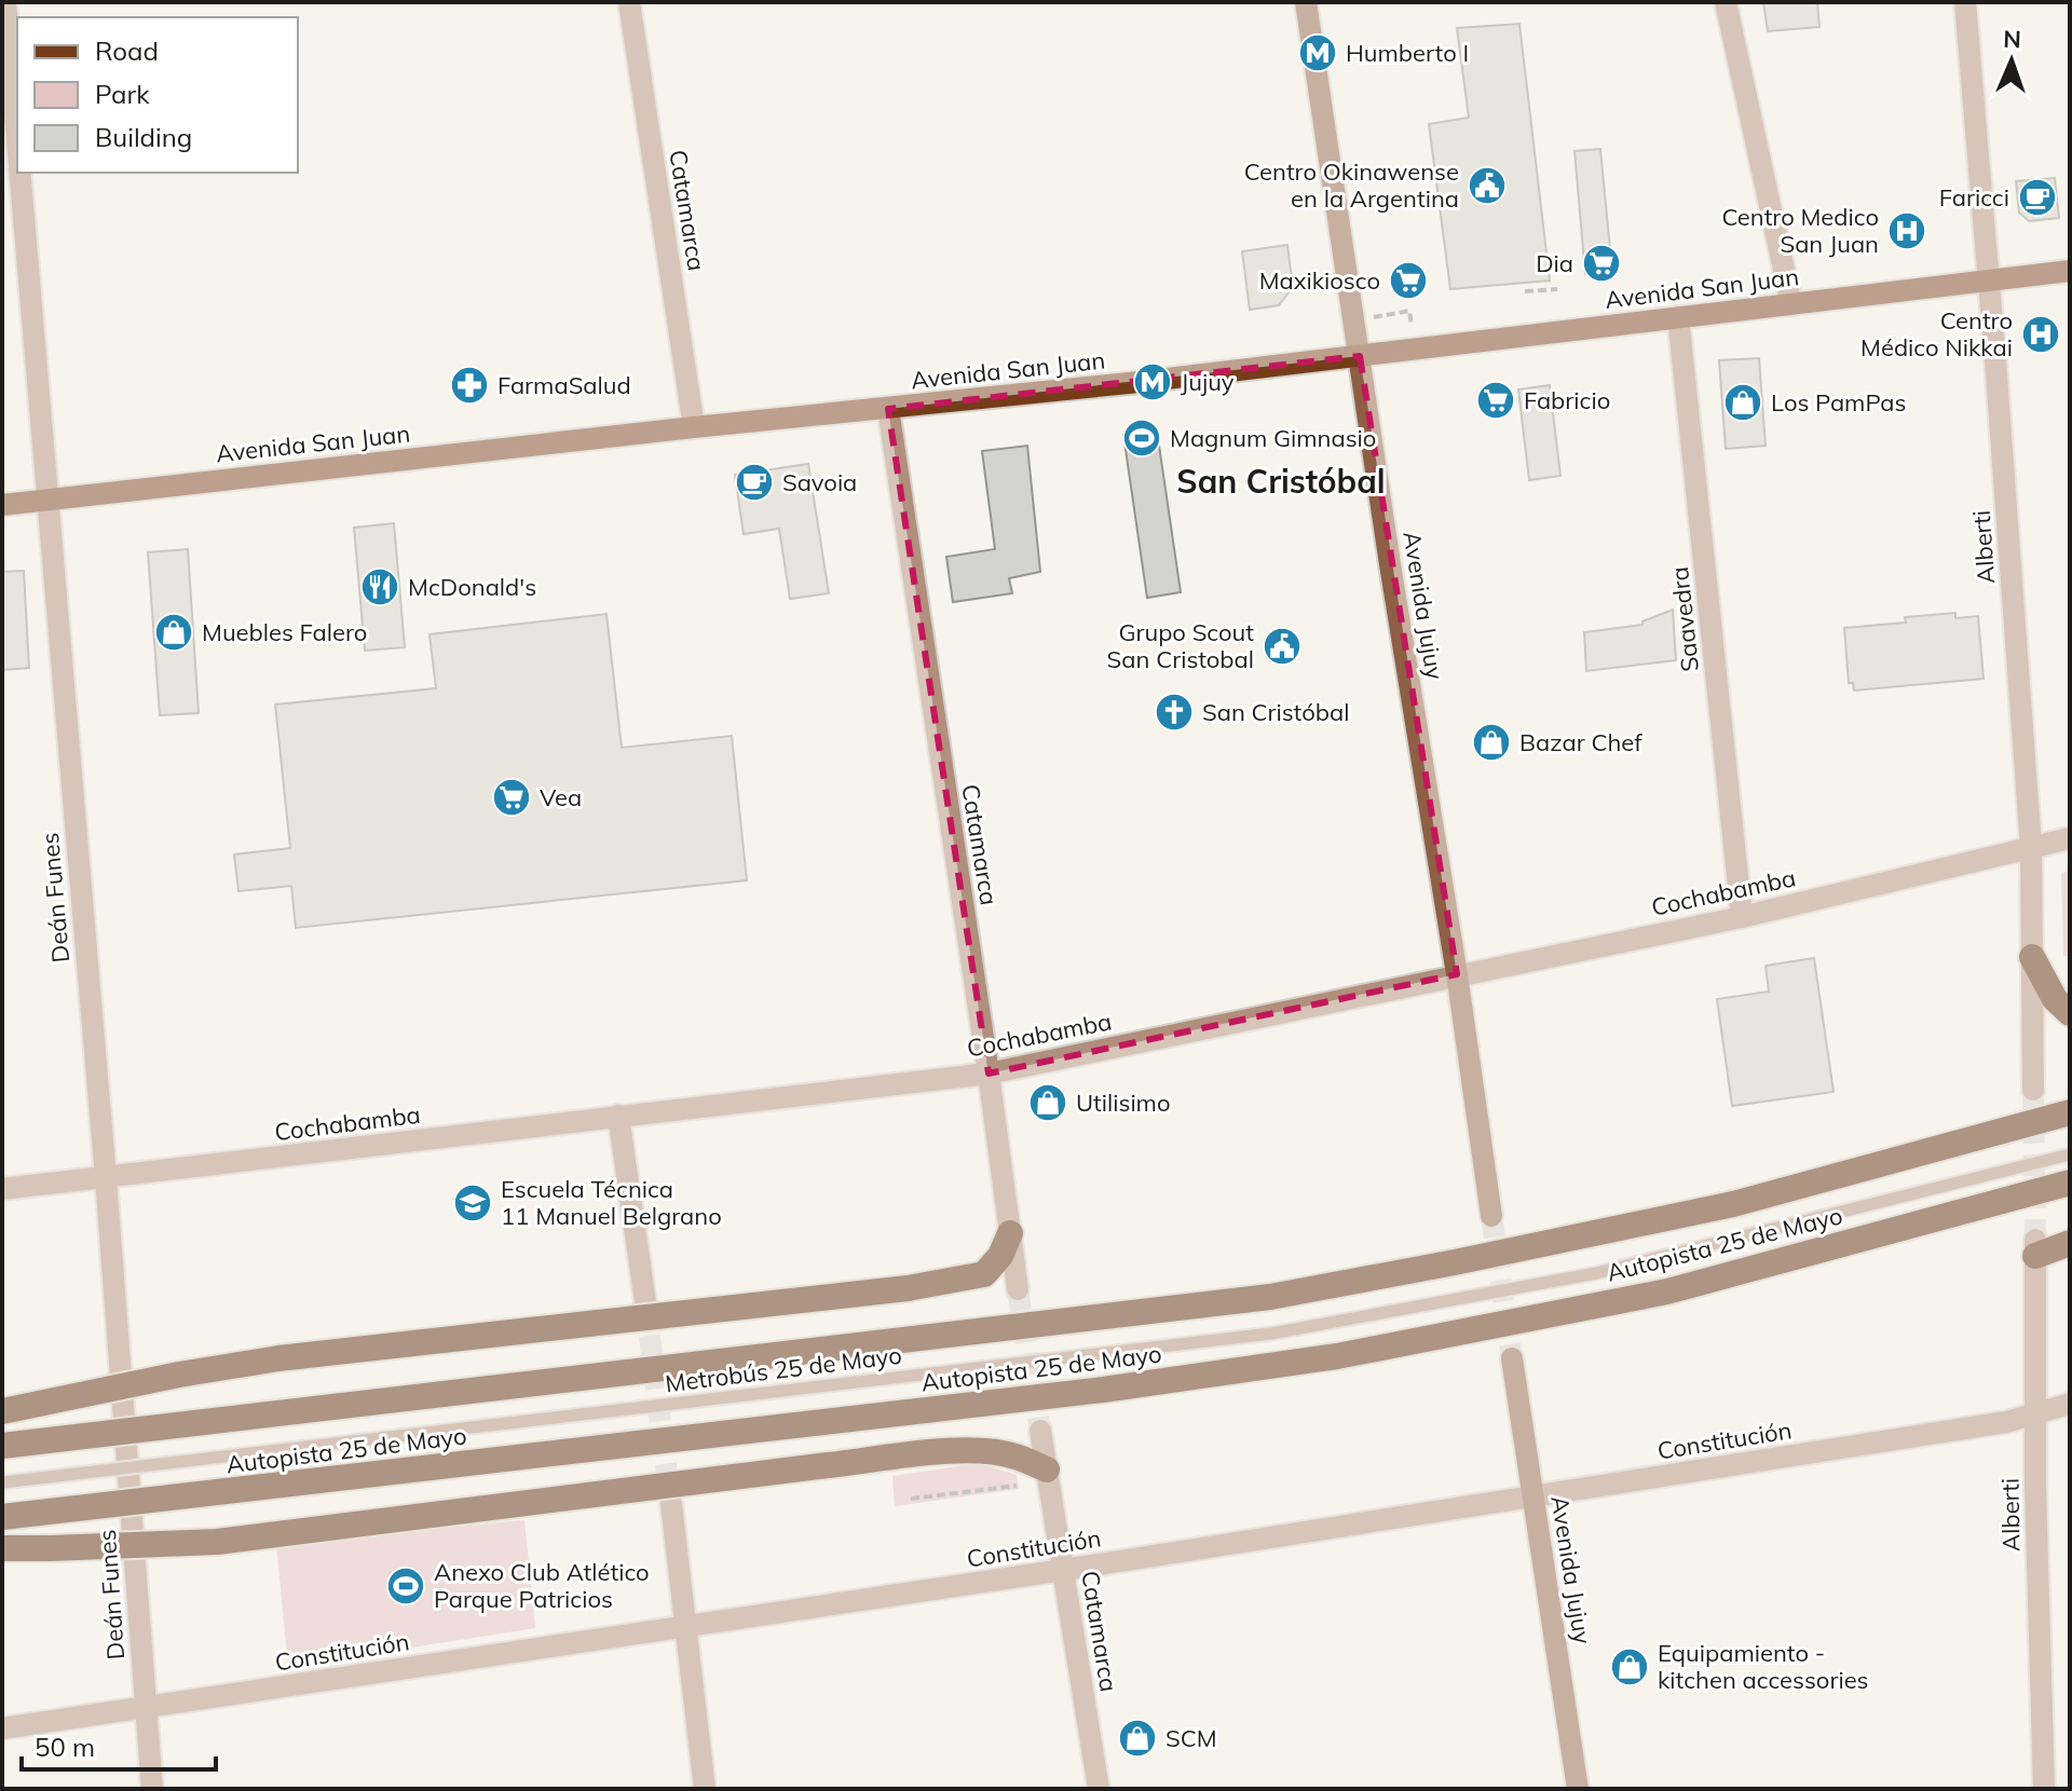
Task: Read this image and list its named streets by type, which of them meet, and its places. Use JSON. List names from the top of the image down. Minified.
{"streets":{"highway":["Autopista 25 de Mayo"],"main road":["Avenida San Juan","Avenida Jujuy"],"street":["Catamarca","Alberti","Saavedra","Cochabamba","Deán Funes","Constitución"],"lane":["Metrobús 25 de Mayo"]},"crossings":[["Catamarca","Avenida San Juan"],["Catamarca","Cochabamba"],["Catamarca","Constitución"],["Avenida San Juan","Alberti"],["Avenida San Juan","Avenida Jujuy"],["Avenida San Juan","Saavedra"],["Avenida San Juan","Deán Funes"],["Alberti","Cochabamba"],["Alberti","Constitución"],["Avenida Jujuy","Cochabamba"],["Avenida Jujuy","Constitución"],["Saavedra","Cochabamba"],["Cochabamba","Deán Funes"],["Deán Funes","Constitución"]],"districts":["San Cristóbal"],"places":{"metro station":["Humberto I","Jujuy"],"public building":["Centro Okinawense en la Argentina","Grupo Scout San Cristobal"],"cafe":["Faricci","Savoia"],"hospital":["Centro Medico San Juan","Centro Médico Nikkai"],"supermarket":["Dia","Maxikiosco","Fabricio","Vea"],"pharmacy":["FarmaSalud"],"shop":["Los PamPas","Muebles Falero","Bazar Chef","Utilisimo","Equipamiento - kitchen accessories","SCM"],"sports":["Magnum Gimnasio","Anexo Club Atlético Parque Patricios"],"restaurant":["McDonald's"],"church":["San Cristóbal"],"school or university":["Escuela Técnica 11 Manuel Belgrano"]},"legend":["Road","Park","Building"],"scale_bar":"50 m","north":"top"}
